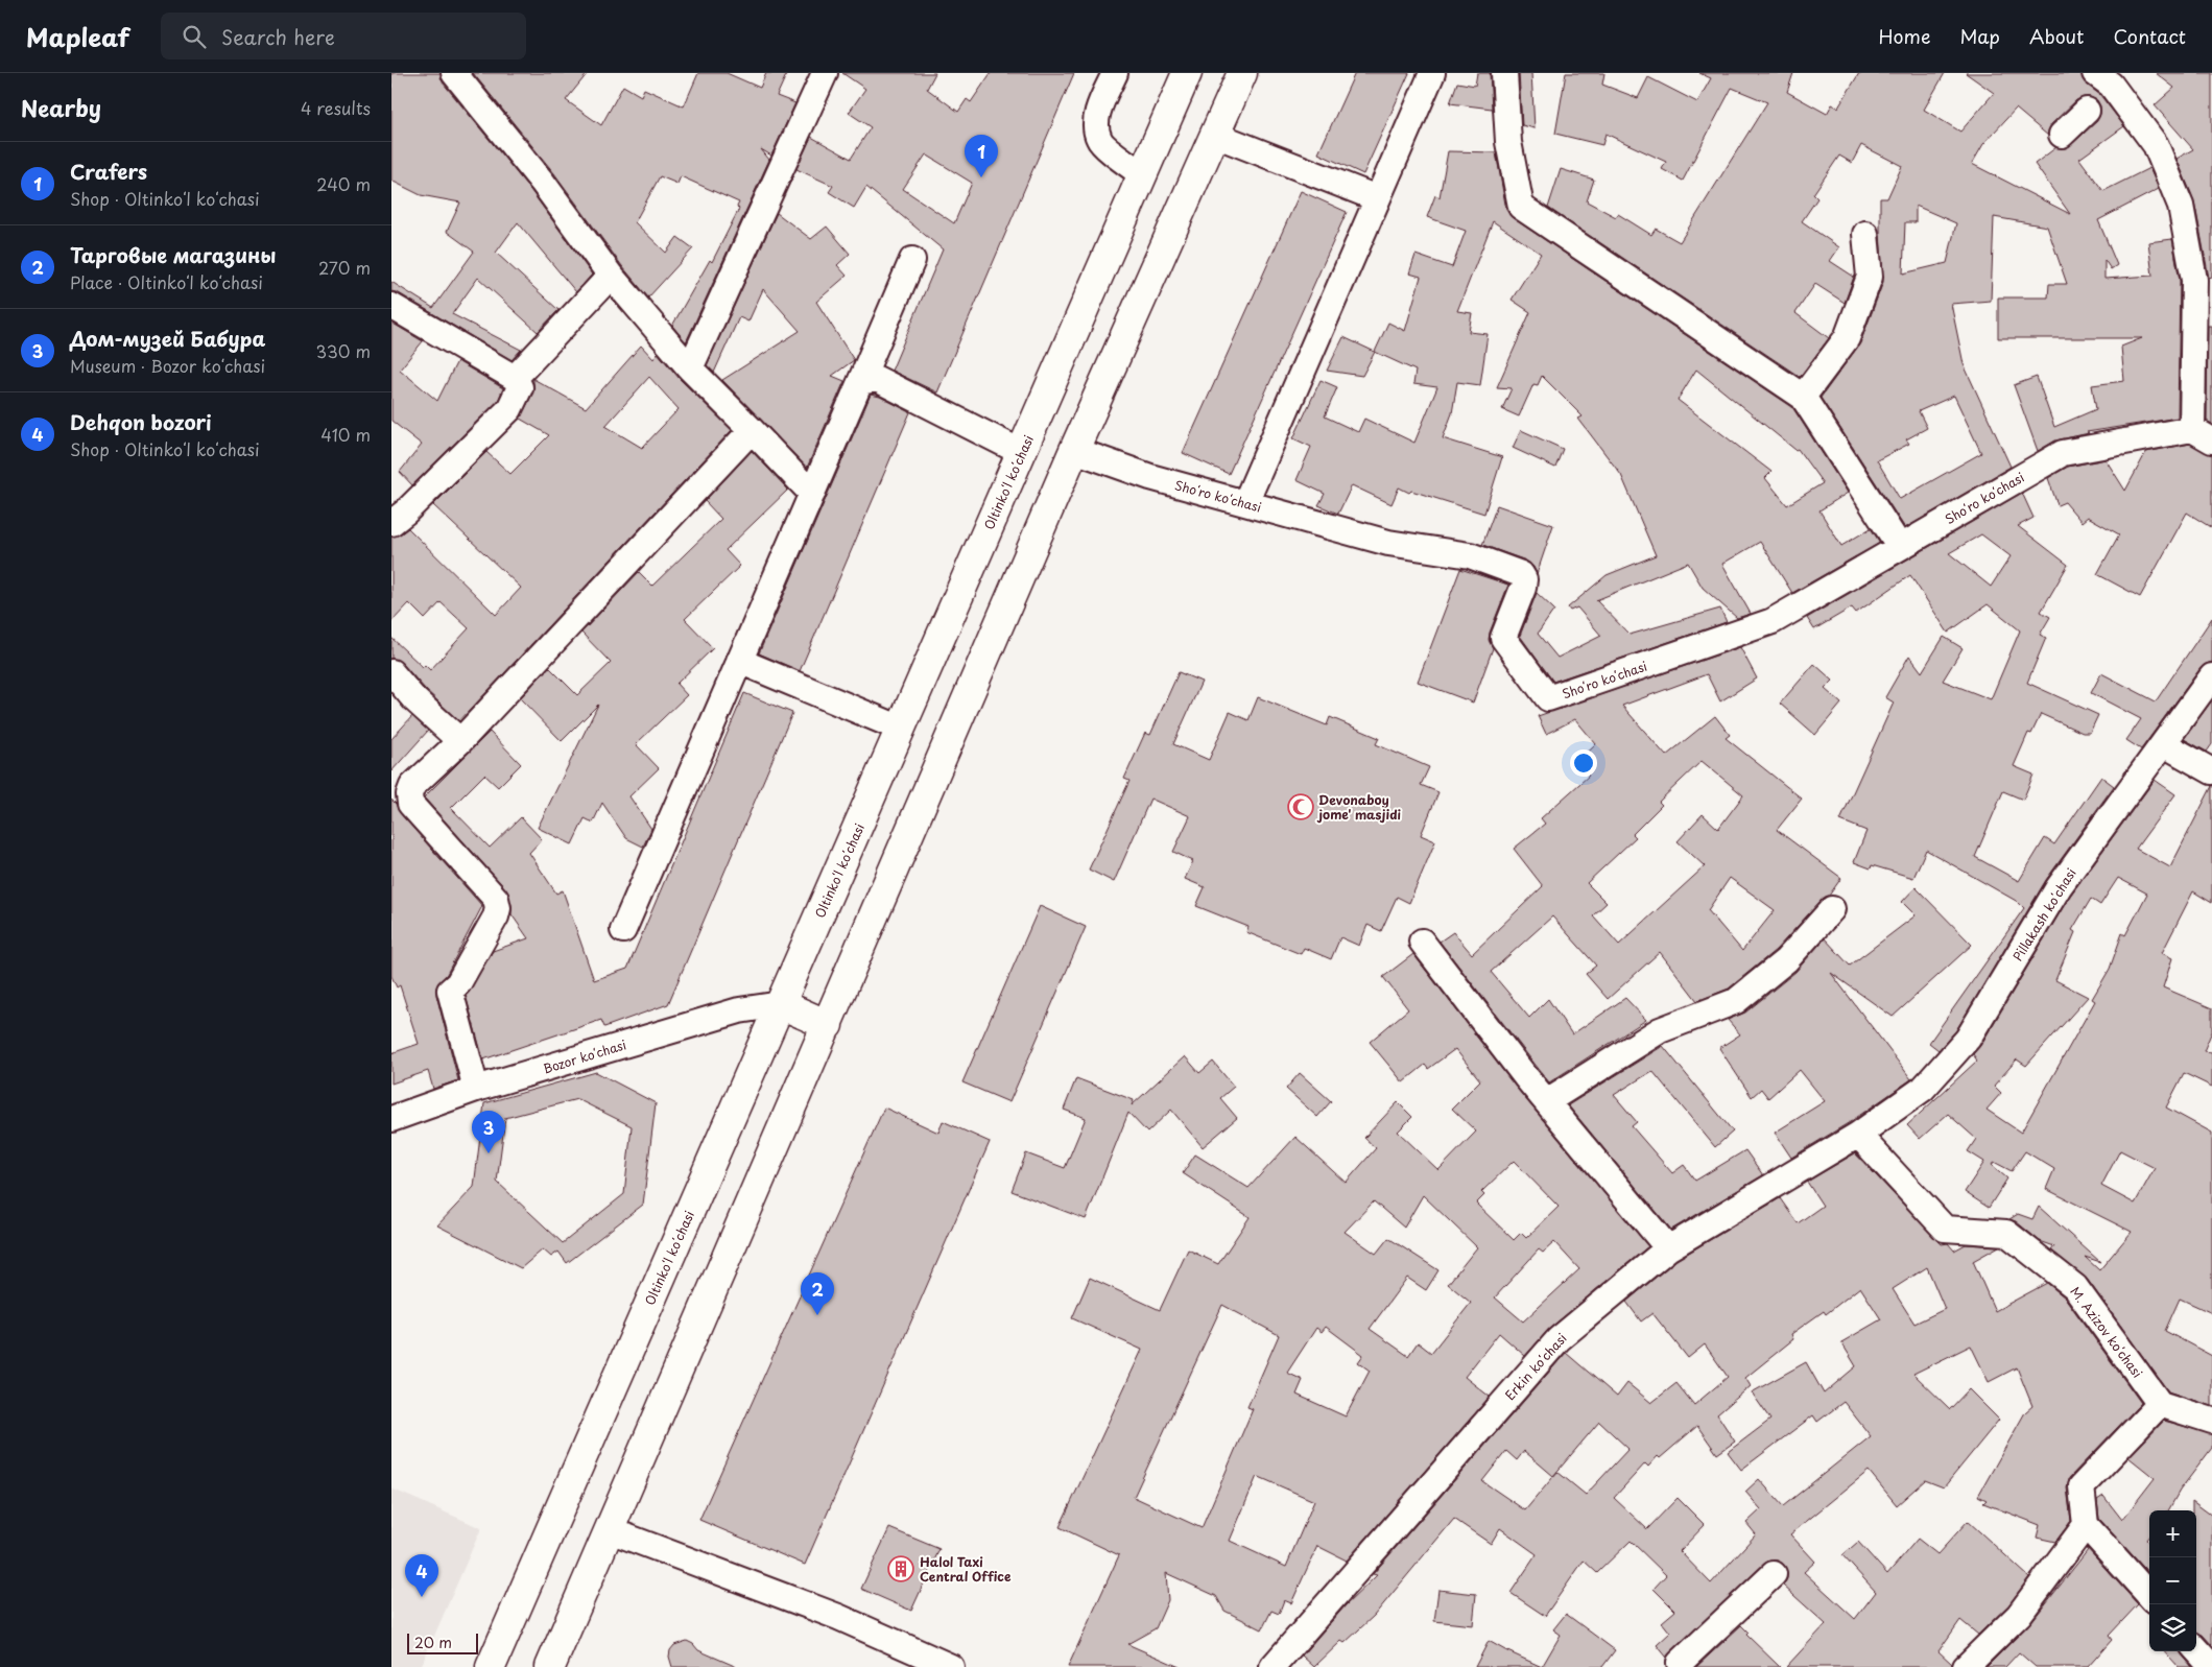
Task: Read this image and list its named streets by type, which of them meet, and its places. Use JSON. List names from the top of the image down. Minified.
{"streets":{"main road":["Oltinkoʻl koʻchasi"],"street":["Shoʻro koʻchasi","Pillakash koʻchasi","Bozor koʻchasi","M. Azizov koʻchasi","Erkin koʻchasi"]},"crossings":[["Oltinkoʻl koʻchasi","Bozor koʻchasi"],["Pillakash koʻchasi","M. Azizov koʻchasi"],["Pillakash koʻchasi","Erkin koʻchasi"],["M. Azizov koʻchasi","Erkin koʻchasi"]],"places":{"mosque":["Devonaboy jome' masjidi"],"building":["Halol Taxi Central Office"]},"scale_bar":"20 m","page":{"header":"Mapleaf","search":"Search here","nav":["Home","Map","About","Contact"],"heading":["Nearby","4 results"],"pins":["1","3","2","4"],"list":[{"mark":"1","name":"Crafers","note":"Shop · Oltinkoʻl koʻchasi","value":"240 m"},{"mark":"2","name":"Тарговые магазины","note":"Place · Oltinkoʻl koʻchasi","value":"270 m"},{"mark":"3","name":"Дом-музей Бабура","note":"Museum · Bozor koʻchasi","value":"330 m"},{"mark":"4","name":"Dehqon bozori","note":"Shop · Oltinkoʻl koʻchasi","value":"410 m"}],"map_buttons":["+","−"],"scale":"20 m"}}
